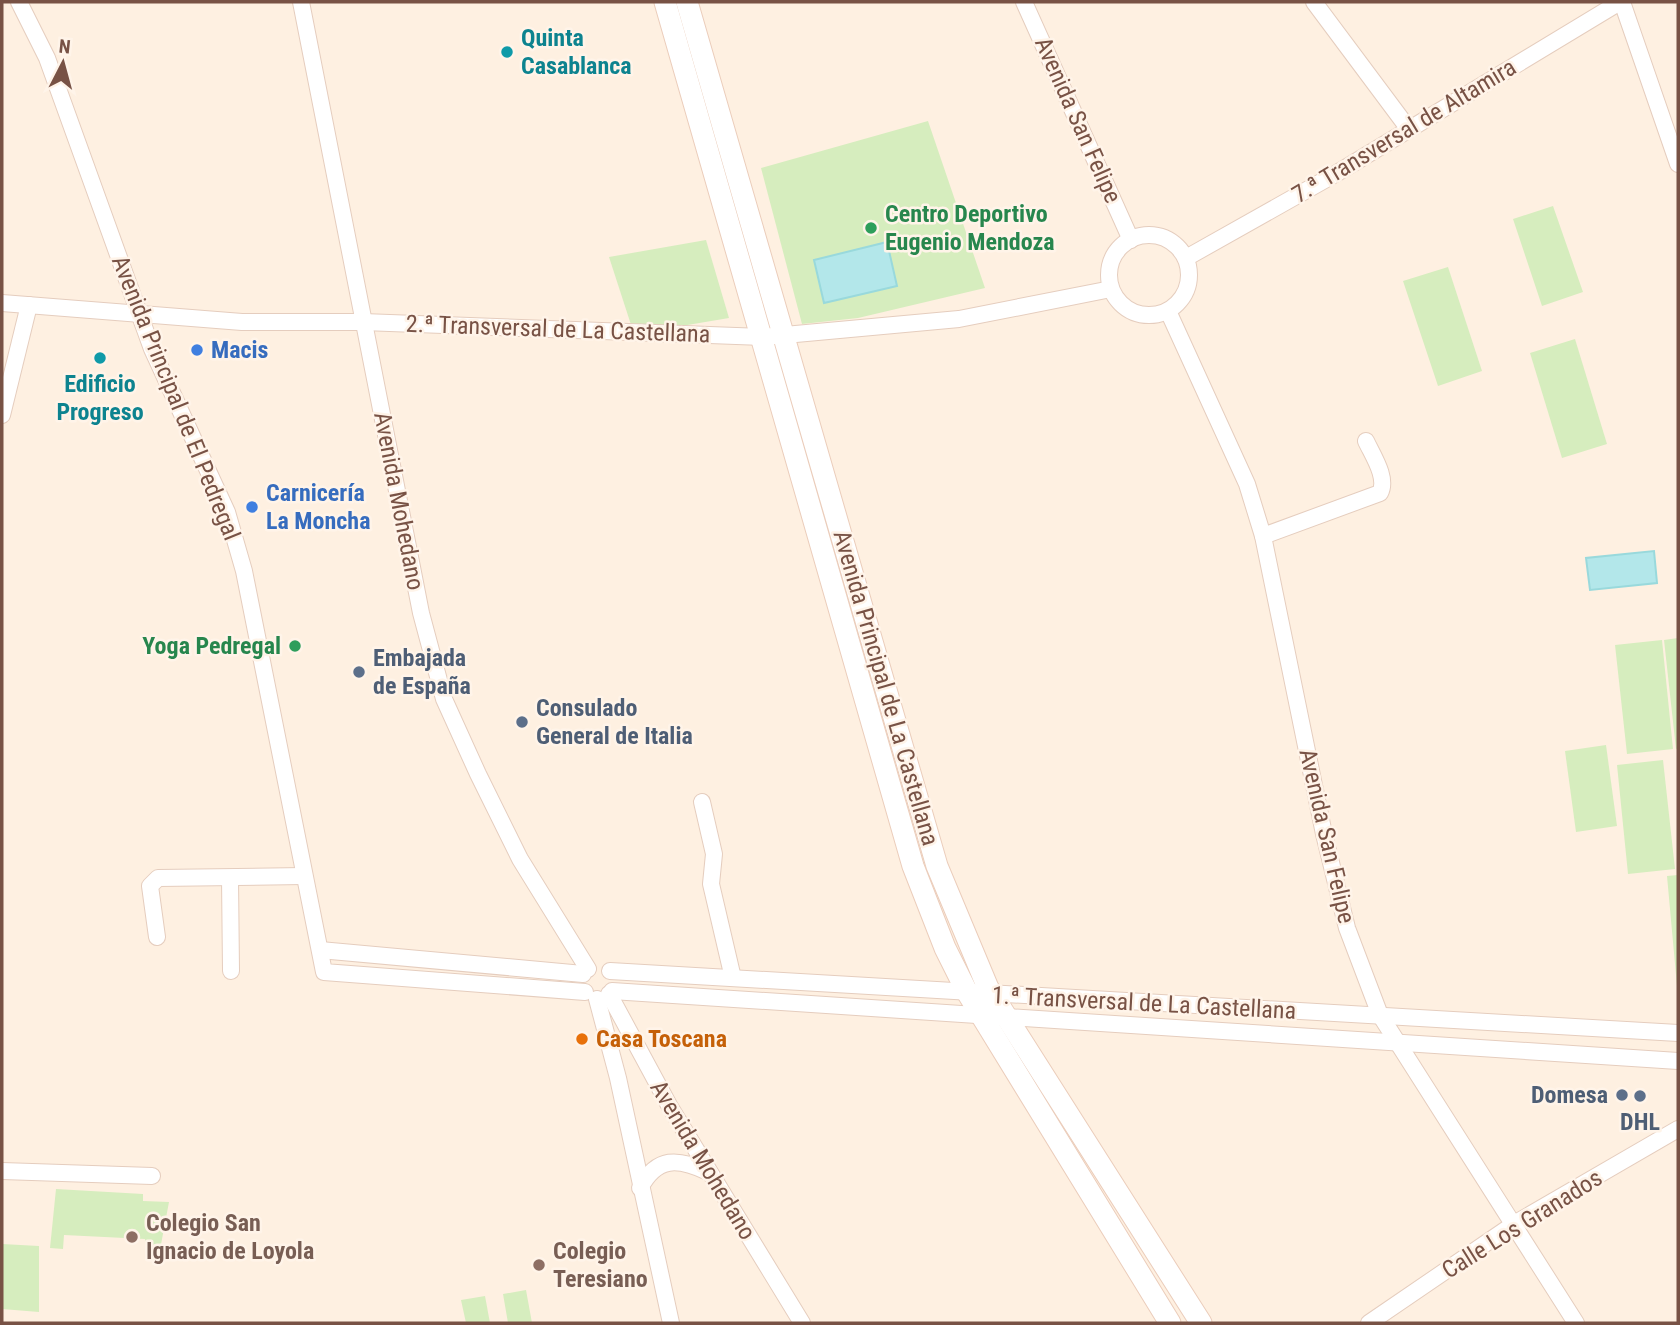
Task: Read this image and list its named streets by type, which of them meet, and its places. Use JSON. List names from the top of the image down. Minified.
{"streets":{"street":["Avenida San Felipe","7.ª Transversal de Altamira","2.ª Transversal de La Castellana","Avenida Principal de El Pedregal","Avenida Mohedano","Avenida Principal de La Castellana","1.ª Transversal de La Castellana","Calle Los Granados"]},"crossings":[["Avenida San Felipe","7.ª Transversal de Altamira"],["Avenida San Felipe","2.ª Transversal de La Castellana"],["Avenida San Felipe","1.ª Transversal de La Castellana"],["Avenida San Felipe","Calle Los Granados"],["7.ª Transversal de Altamira","2.ª Transversal de La Castellana"],["2.ª Transversal de La Castellana","Avenida Principal de El Pedregal"],["2.ª Transversal de La Castellana","Avenida Mohedano"],["2.ª Transversal de La Castellana","Avenida Principal de La Castellana"],["Avenida Principal de El Pedregal","1.ª Transversal de La Castellana"],["Avenida Mohedano","1.ª Transversal de La Castellana"],["Avenida Principal de La Castellana","1.ª Transversal de La Castellana"]],"places":["Quinta Casablanca","Centro Deportivo Eugenio Mendoza","Macis","Edificio Progreso","Carnicería La Moncha","Yoga Pedregal","Embajada de España","Consulado General de Italia","Casa Toscana","Domesa","DHL","Colegio San Ignacio de Loyola","Colegio Teresiano"],"north":"top"}
